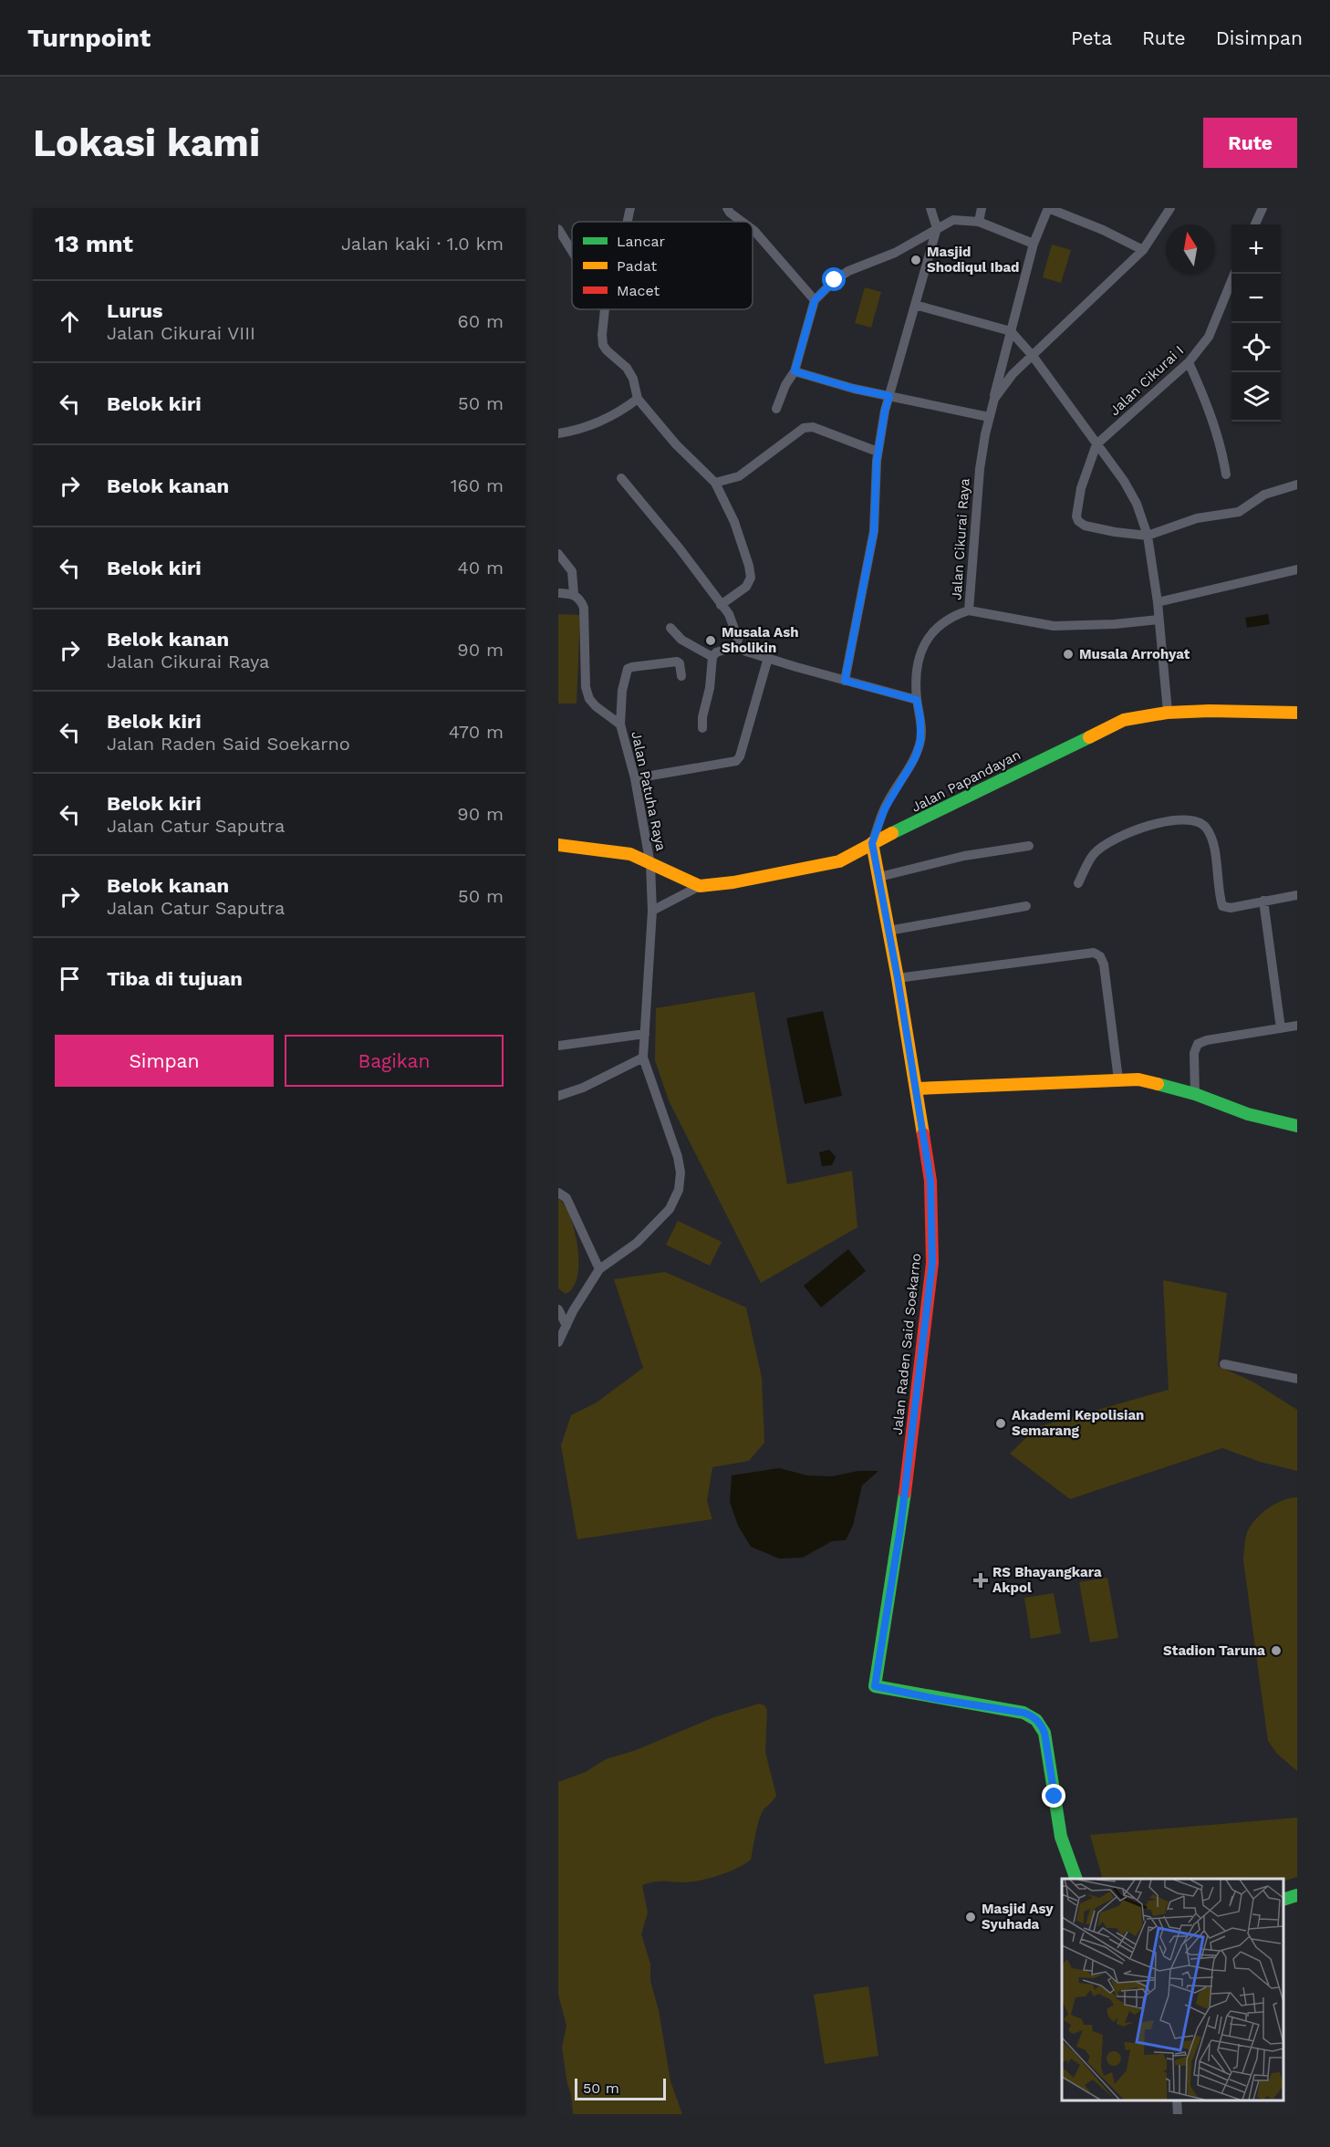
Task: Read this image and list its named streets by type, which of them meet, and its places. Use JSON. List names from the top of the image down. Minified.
{"streets":{"street":["Jalan Cikurai I","Jalan Cikurai Raya","Jalan Papandayan","Jalan Patuha Raya","Jalan Raden Said Soekarno"]},"crossings":[["Jalan Cikurai Raya","Jalan Papandayan"],["Jalan Cikurai Raya","Jalan Raden Said Soekarno"],["Jalan Papandayan","Jalan Patuha Raya"],["Jalan Papandayan","Jalan Raden Said Soekarno"]],"places":{"other":["Masjid Shodiqul Ibad","Musala Ash Sholikin","Musala Arrohyat","Akademi Kepolisian Semarang","Stadion Taruna","Masjid Asy Syuhada"],"health":["RS Bhayangkara Akpol"]},"legend":["Lancar","Padat","Macet"],"scale_bar":"50 m","north":"top","page":{"header":"Turnpoint","nav":["Peta","Rute","Disimpan"],"buttons":["Rute",["Simpan","Bagikan"]],"title":"Lokasi kami","heading":["13 mnt","Jalan kaki · 1.0 km"],"map_buttons":["+","−"],"list":[["Lurus","Jalan Cikurai VIII","60 m"],["Belok kiri","50 m"],["Belok kanan","160 m"],["Belok kiri","40 m"],["Belok kanan","Jalan Cikurai Raya","90 m"],["Belok kiri","Jalan Raden Said Soekarno","470 m"],["Belok kiri","Jalan Catur Saputra","90 m"],["Belok kanan","Jalan Catur Saputra","50 m"],"Tiba di tujuan"],"scale":"50 m"}}
